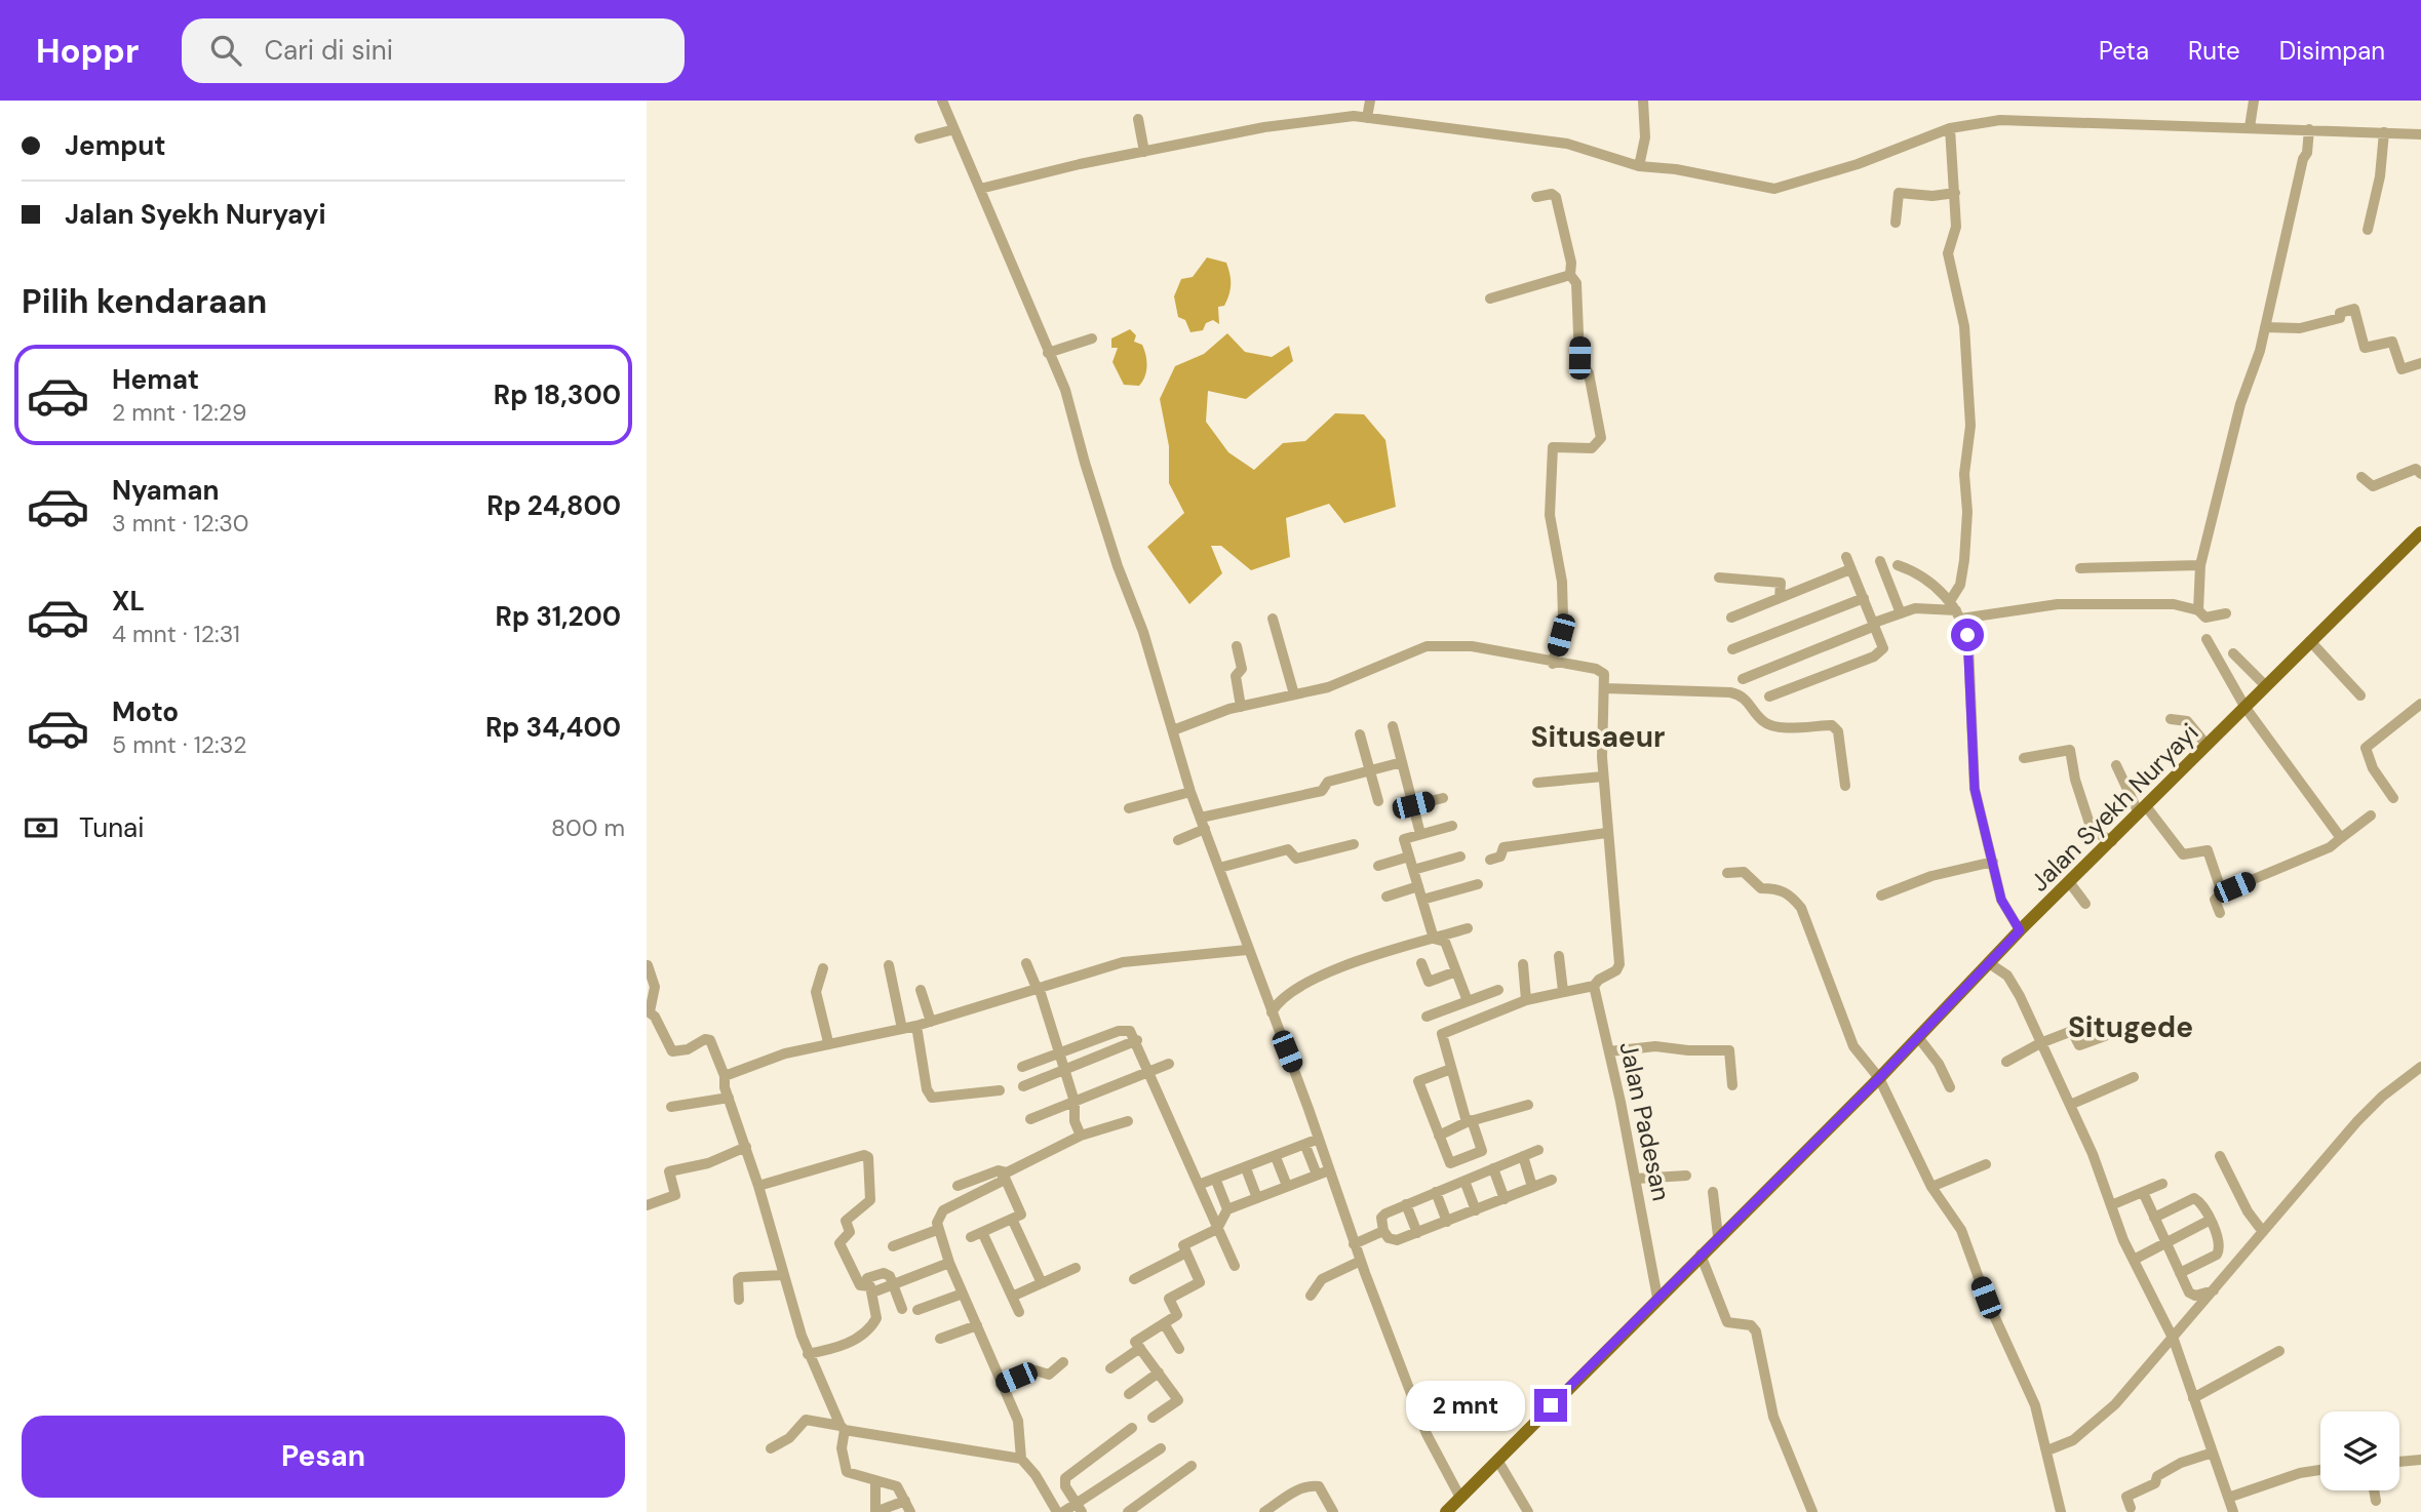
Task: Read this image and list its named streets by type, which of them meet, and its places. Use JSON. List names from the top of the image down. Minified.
{"streets":{"main road":["Jalan Syekh Nuryayi"],"street":["Jalan Padesan"]},"crossings":[["Jalan Syekh Nuryayi","Jalan Padesan"]],"districts":["Situsaeur","Situgede"],"page":{"header":"Hoppr","search":"Cari di sini","nav":["Peta","Rute","Disimpan"],"banner":["Jemput","Jalan Syekh Nuryayi"],"heading":"Pilih kendaraan","list":[{"name":"Hemat","note":"2 mnt · 12:29","value":"Rp 18,300"},{"name":"Nyaman","note":"3 mnt · 12:30","value":"Rp 24,800"},{"name":"XL","note":"4 mnt · 12:31","value":"Rp 31,200"},{"name":"Moto","note":"5 mnt · 12:32","value":"Rp 34,400"}],"pay":["Tunai","800 m"],"bubble":"2 mnt","buttons":"Pesan"}}
